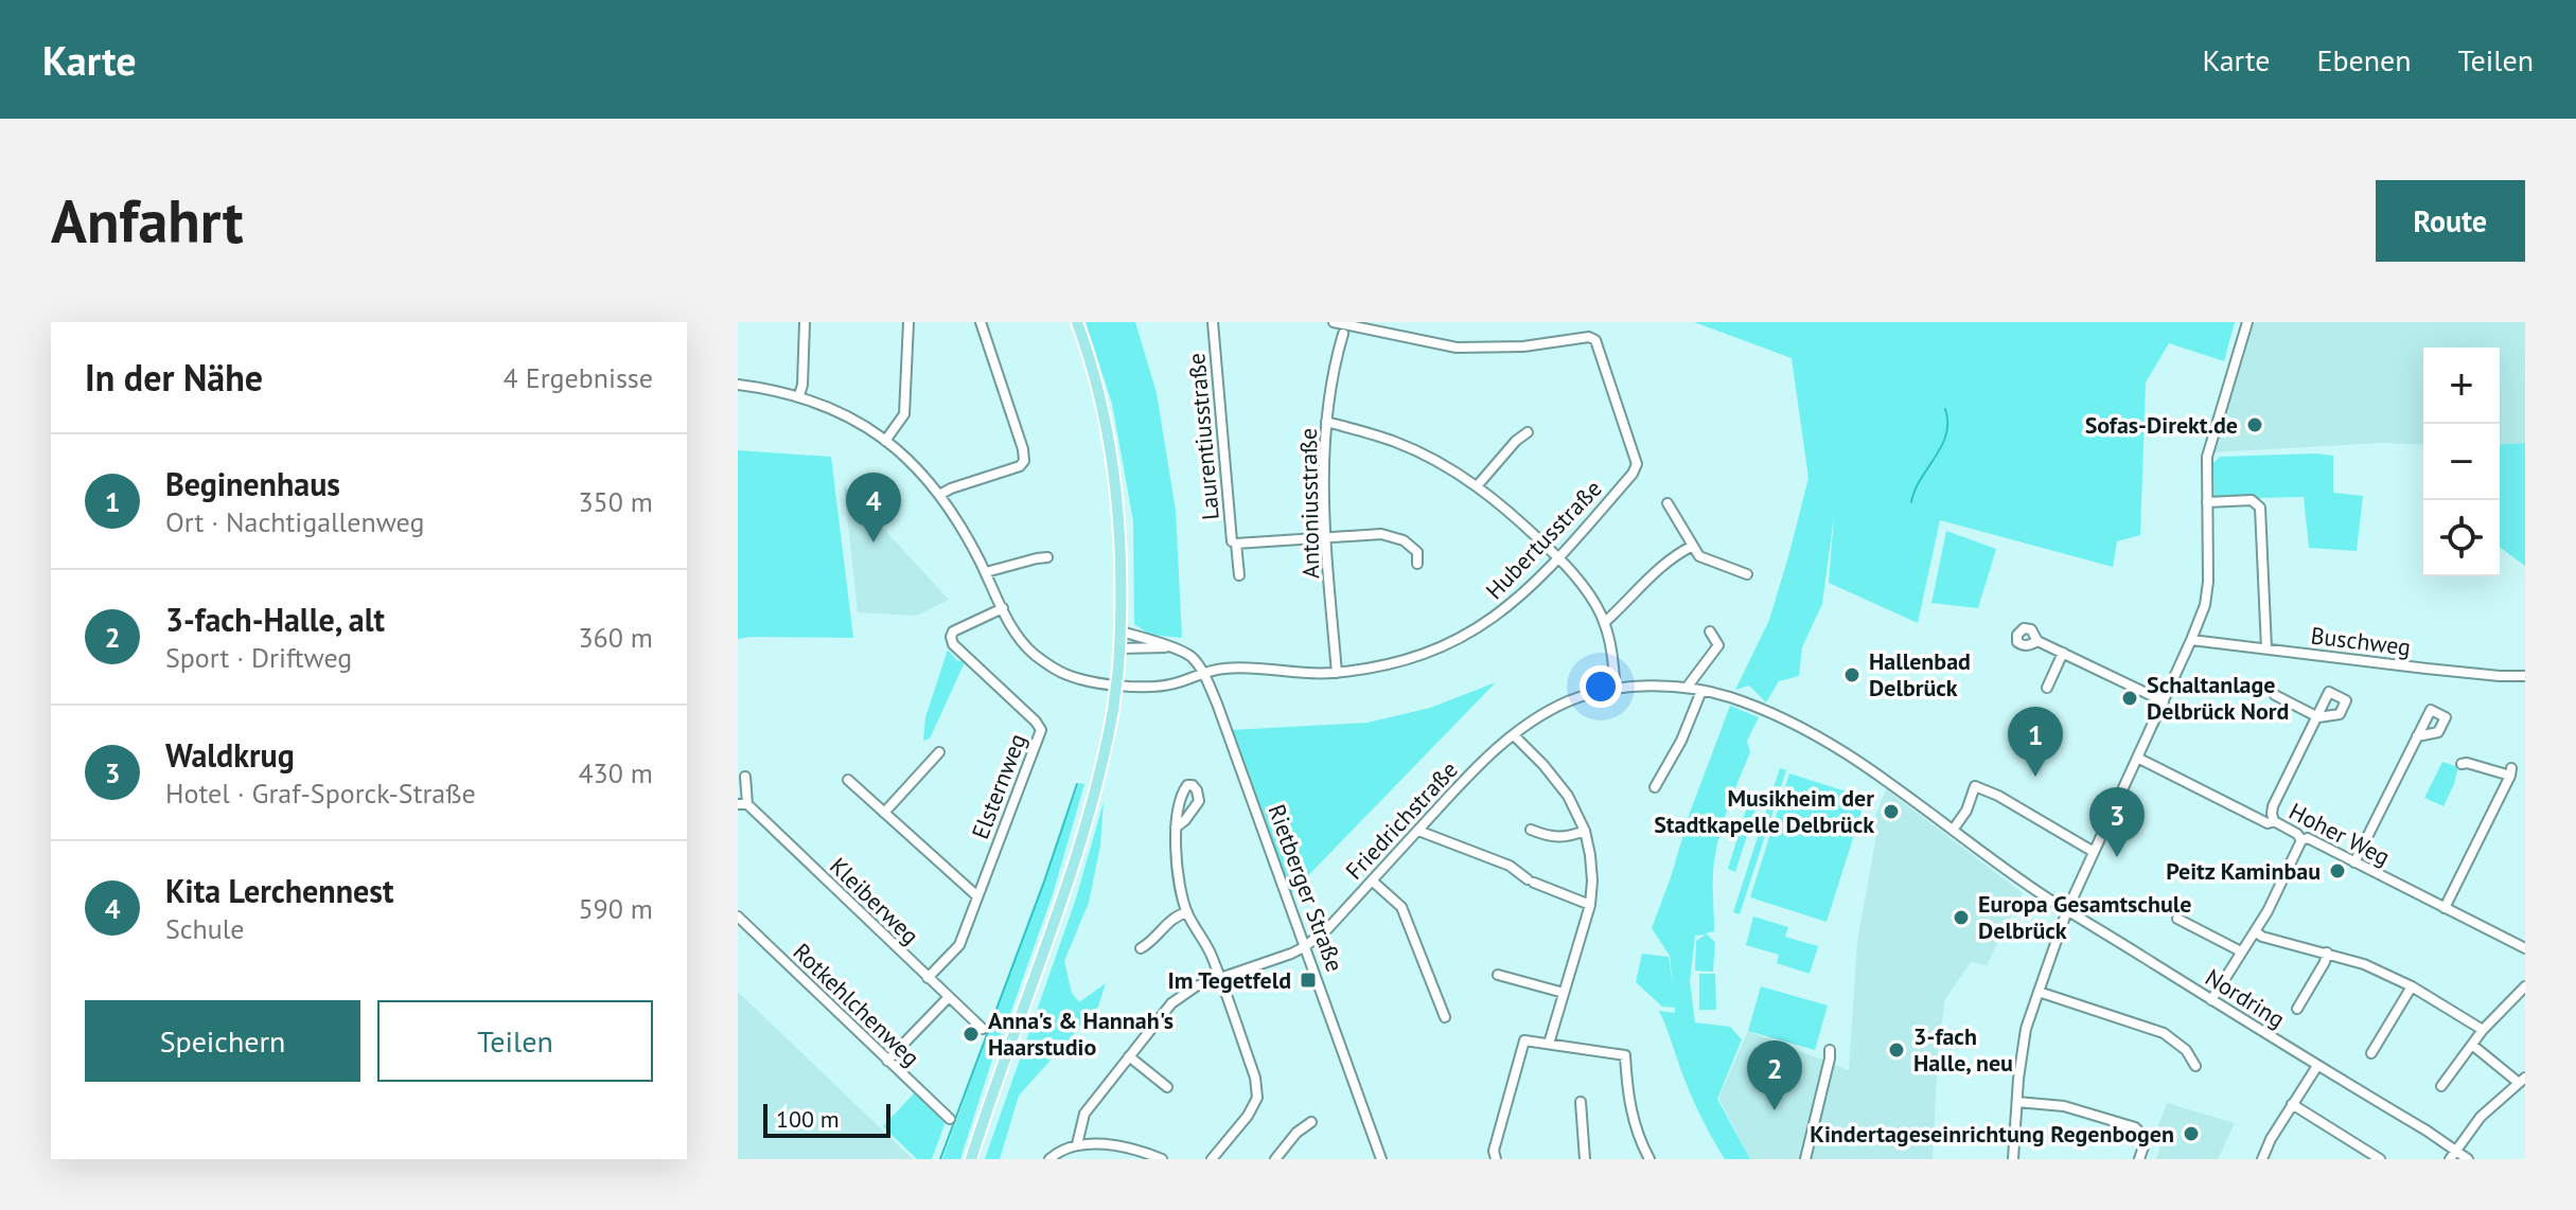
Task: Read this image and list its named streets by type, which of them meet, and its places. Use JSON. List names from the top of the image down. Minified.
{"streets":{"street":["Laurentiusstraße","Antoniusstraße","Hubertusstraße","Buschweg","Elsternweg","Friedrichstraße","Hoher Weg","Rietberger Straße","Kleiberweg","Nordring","Rotkehlchenweg"]},"crossings":[["Laurentiusstraße","Antoniusstraße"],["Antoniusstraße","Hubertusstraße"],["Hubertusstraße","Elsternweg"],["Hubertusstraße","Rietberger Straße"],["Elsternweg","Kleiberweg"],["Friedrichstraße","Rietberger Straße"]],"places":{"other":["Sofas-Direkt.de","Hallenbad Delbrück","Schaltanlage Delbrück Nord","Musikheim der Stadtkapelle Delbrück","Peitz Kaminbau","Europa Gesamtschule Delbrück","Anna's & Hannah's Haarstudio","3-fach Halle, neu","Kindertageseinrichtung Regenbogen"],"transit":["Im Tegetfeld"]},"scale_bar":"100 m","page":{"header":"Karte","nav":["Karte","Ebenen","Teilen"],"buttons":["Route",["Speichern","Teilen"]],"title":"Anfahrt","heading":["In der Nähe","4 Ergebnisse"],"map_buttons":["+","−"],"list":[{"mark":"1","name":"Beginenhaus","note":"Ort · Nachtigallenweg","value":"350 m"},{"mark":"2","name":"3-fach-Halle, alt","note":"Sport · Driftweg","value":"360 m"},{"mark":"3","name":"Waldkrug","note":"Hotel · Graf-Sporck-Straße","value":"430 m"},{"mark":"4","name":"Kita Lerchennest","note":"Schule","value":"590 m"}],"pins":["4","1","3","2"],"scale":"100 m"}}
